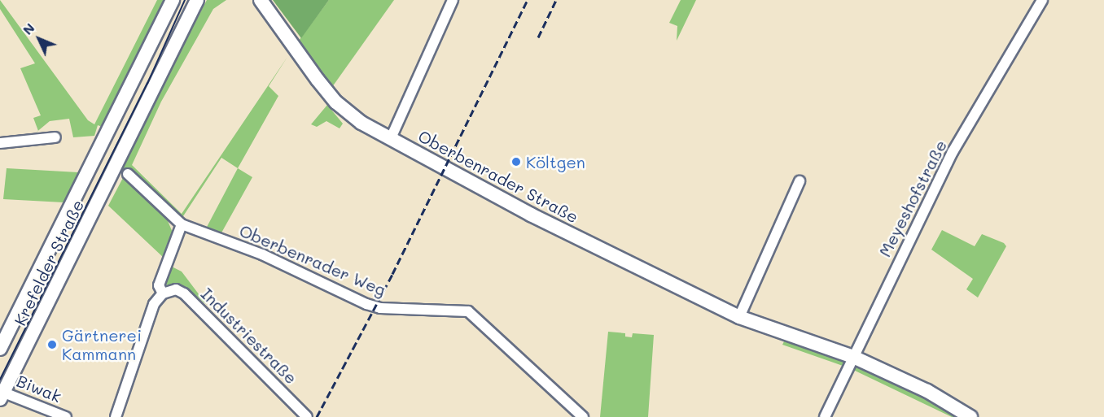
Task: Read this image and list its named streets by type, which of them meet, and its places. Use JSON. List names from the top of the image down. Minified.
{"streets":{"street":["Oberbenrader Straße","Meyeshofstraße","Oberbenrader Weg","Krefelder Straße","Industriestraße","Biwak"]},"crossings":[["Oberbenrader Straße","Meyeshofstraße"],["Krefelder Straße","Biwak"]],"places":["Költgen","Gärtnerei Kammann"],"north":"top left"}
